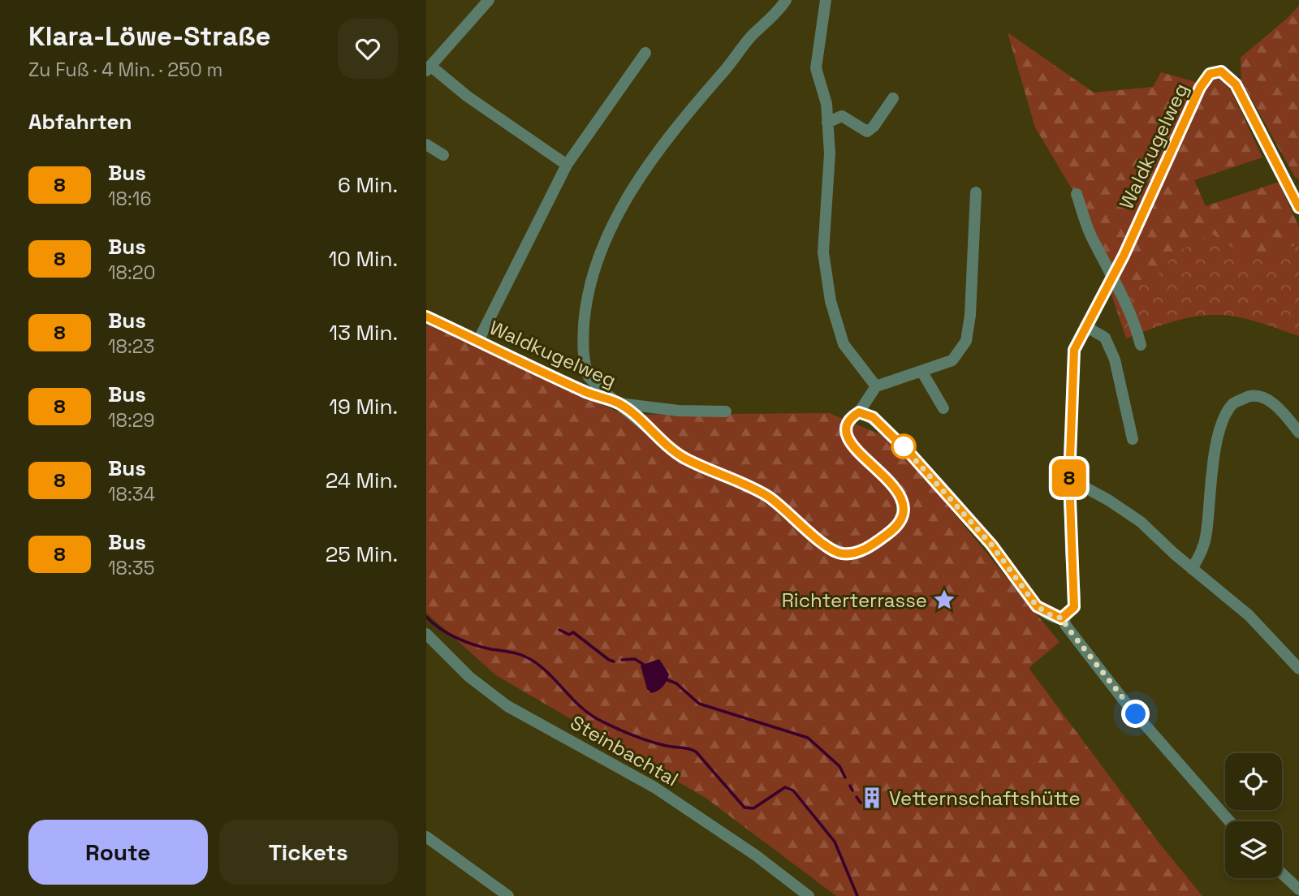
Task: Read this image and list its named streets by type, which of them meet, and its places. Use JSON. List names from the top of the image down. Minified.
{"streets":{"street":["Waldkugelweg","Steinbachtal"]},"places":{"place":["Richterterrasse"],"building":["Vetternschaftshütte"]},"lines":["bus line 8"],"page":{"heading":[["Klara-Löwe-Straße","Zu Fuß · 4 Min. · 250 m"],"Abfahrten"],"on_map":"8","list":[{"mark":"8","name":"Bus","note":"18:16","value":"6 Min."},{"mark":"8","name":"Bus","note":"18:20","value":"10 Min."},{"mark":"8","name":"Bus","note":"18:23","value":"13 Min."},{"mark":"8","name":"Bus","note":"18:29","value":"19 Min."},{"mark":"8","name":"Bus","note":"18:34","value":"24 Min."},{"mark":"8","name":"Bus","note":"18:35","value":"25 Min."}],"buttons":["Route","Tickets"]}}
